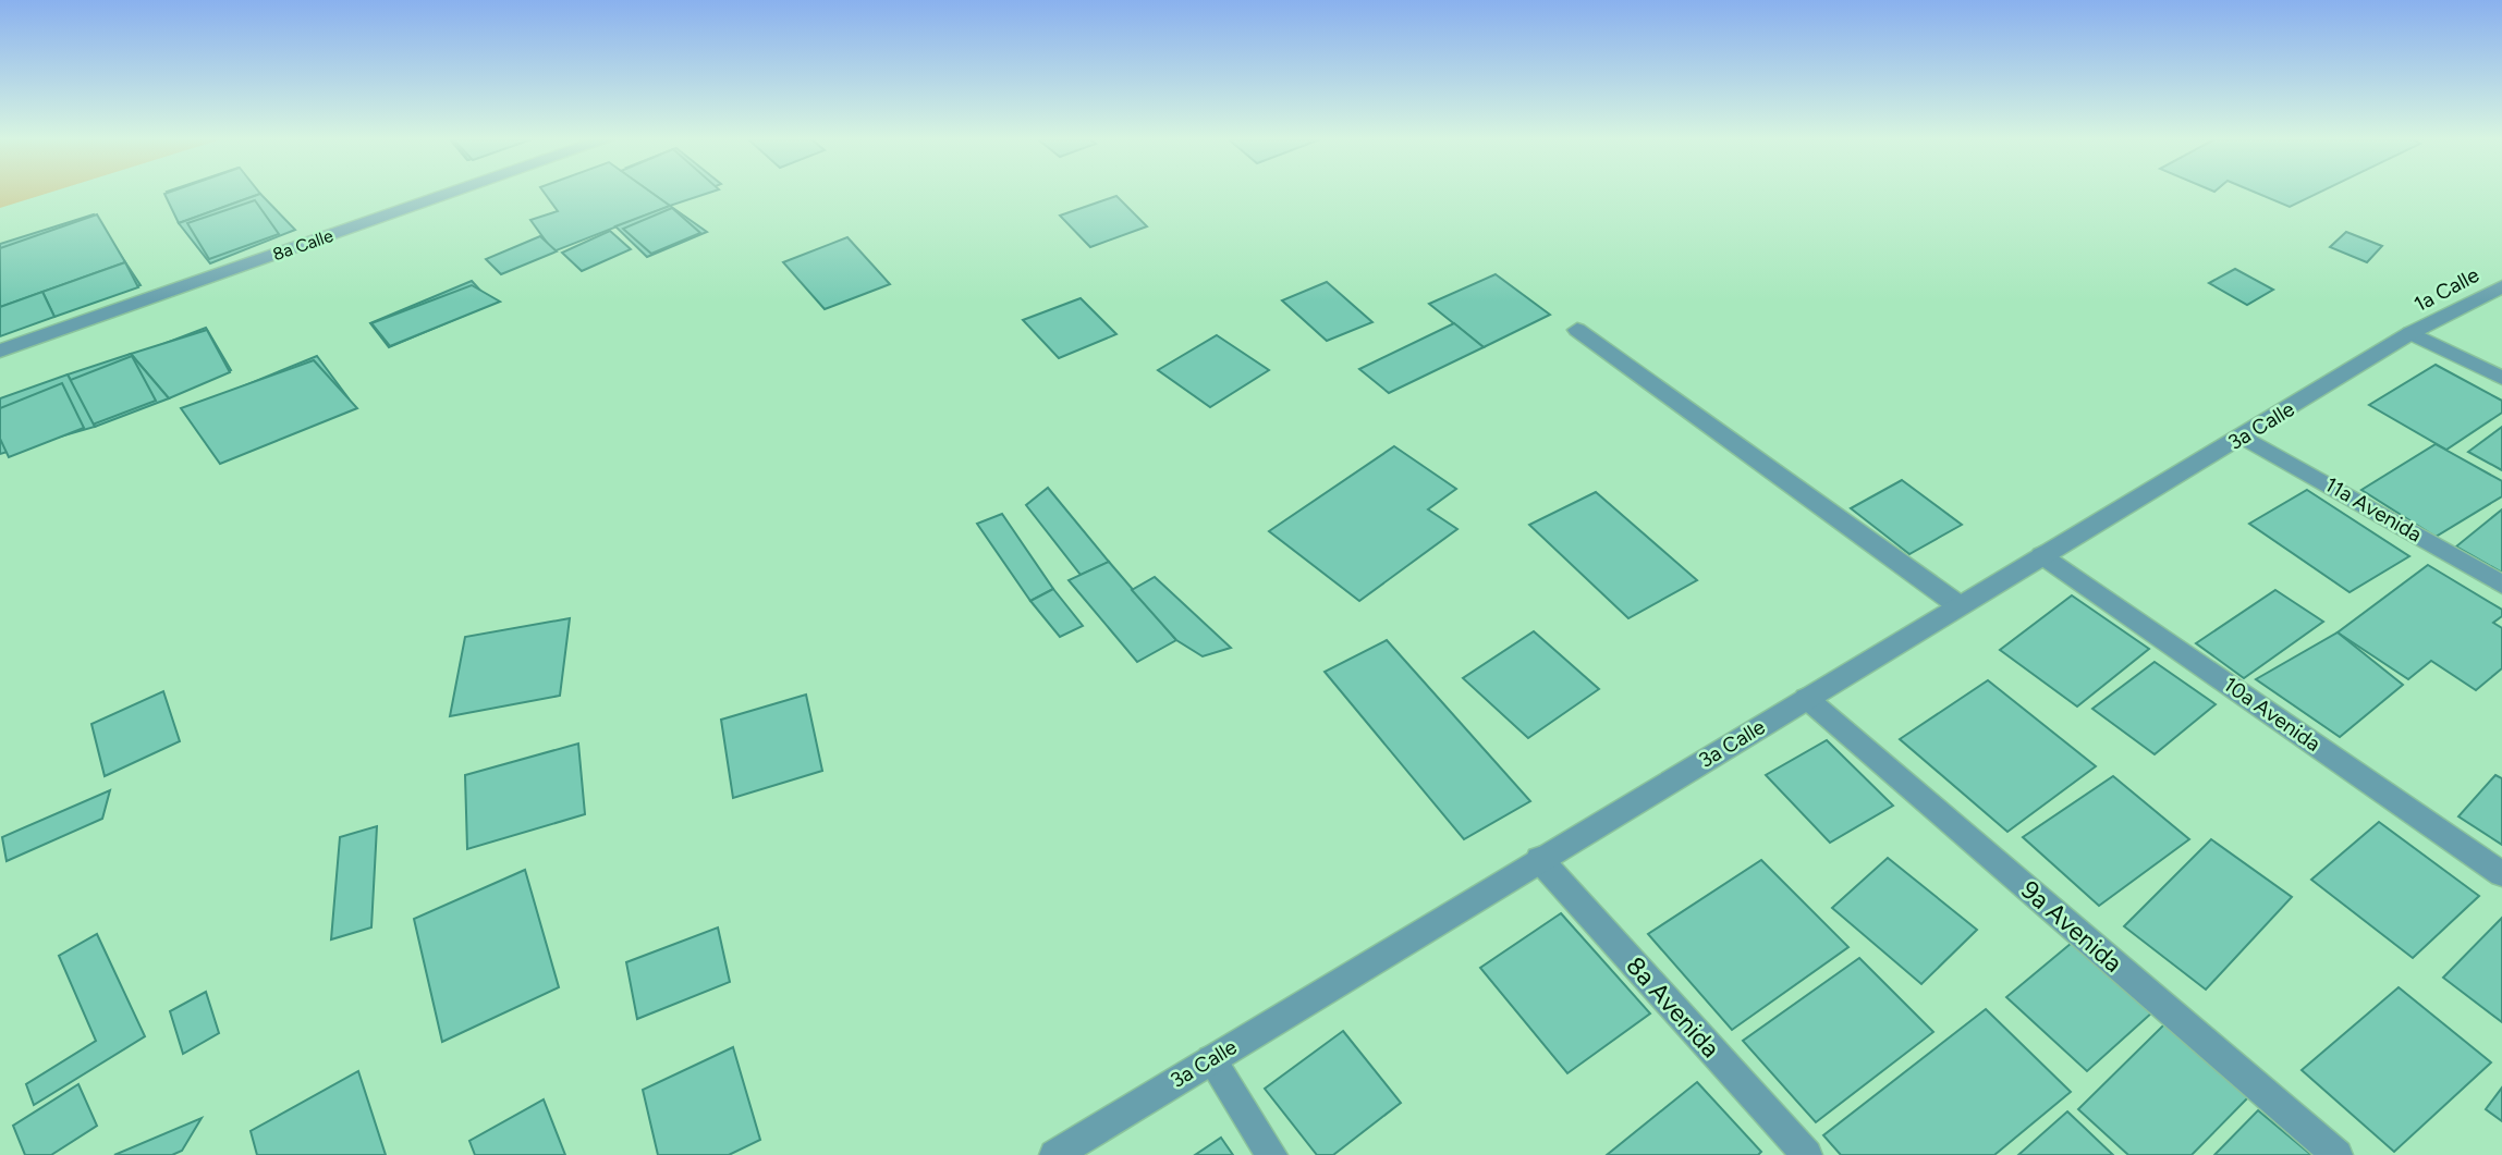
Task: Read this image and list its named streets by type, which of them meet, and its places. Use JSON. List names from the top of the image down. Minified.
{"streets":{"street":["8a Calle","1a Calle","3a Calle","11a Avenida","10a Avenida","9a Avenida","8a Avenida"]},"crossings":[["1a Calle","3a Calle"],["3a Calle","11a Avenida"],["3a Calle","10a Avenida"],["3a Calle","9a Avenida"],["3a Calle","8a Avenida"]]}
